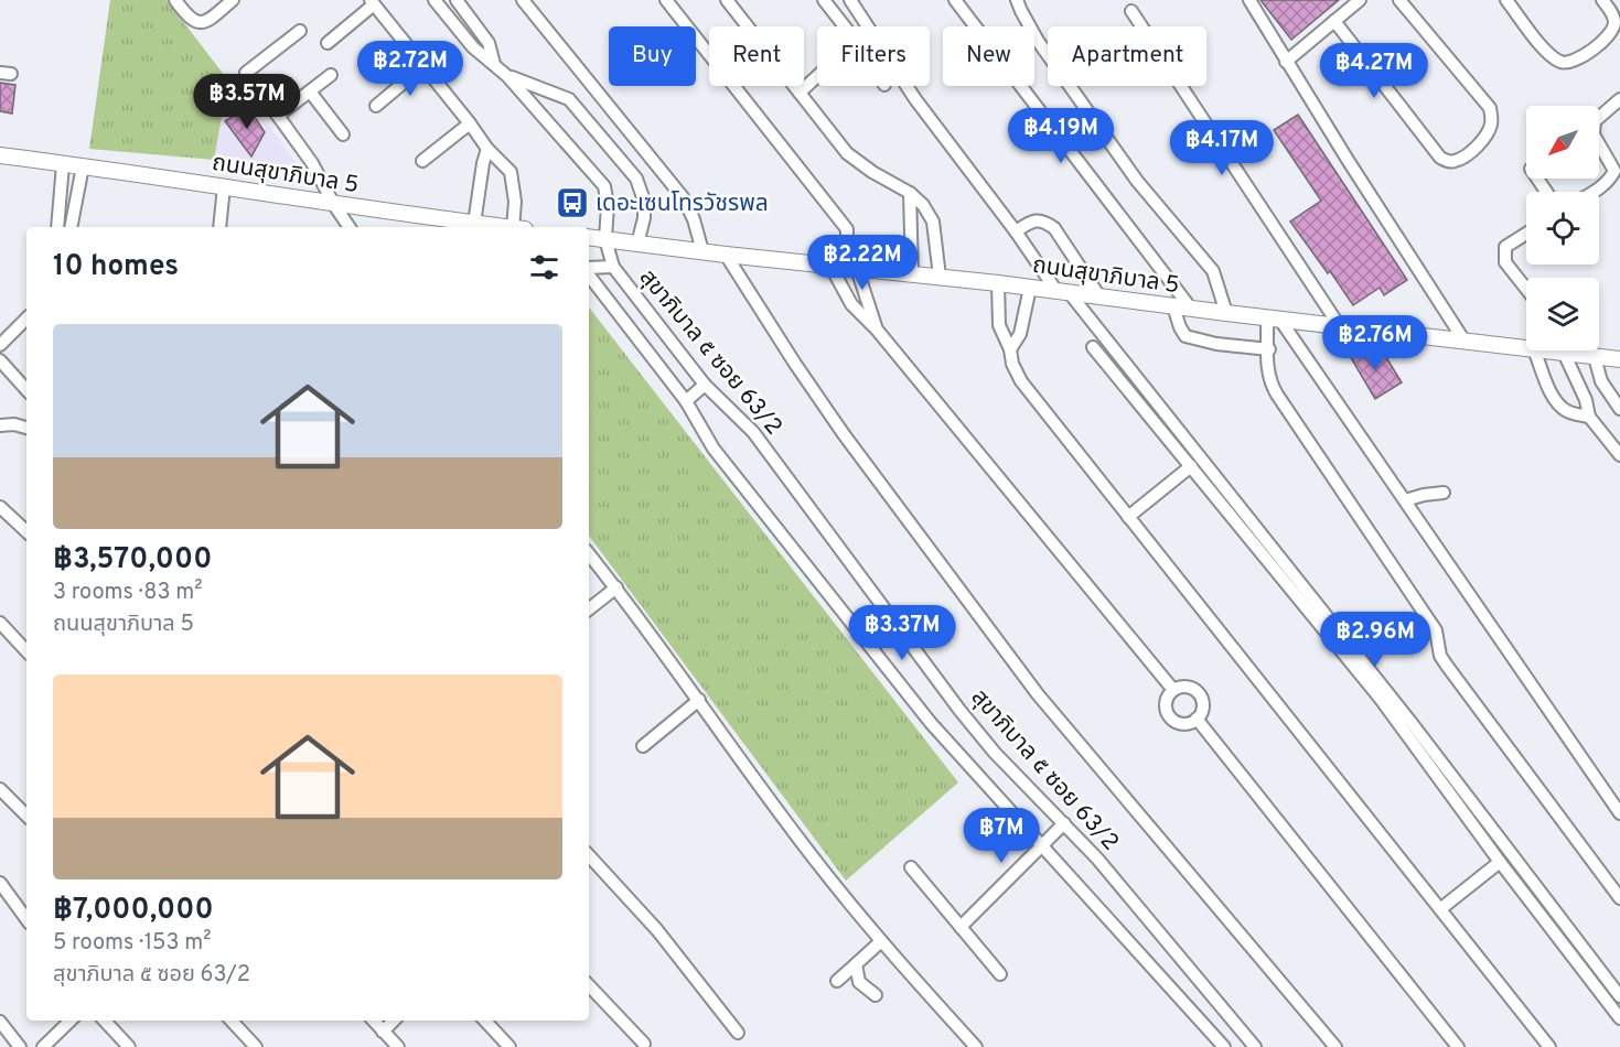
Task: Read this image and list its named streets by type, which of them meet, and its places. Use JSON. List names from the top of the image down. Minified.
{"streets":{"main road":["ถนนสุขาภิบาล 5"],"street":["สุขาภิบาล ๕ ซอย 63/2"]},"places":{"bus stop":["เดอะเซนโทรวัชรพล"]},"north":"bottom left","page":{"chip":["Buy","Rent","Filters","New","Apartment"],"price":["฿2.72M","฿4.27M","฿3.57M","฿4.19M","฿4.17M","฿2.22M","฿2.76M","฿3.37M","฿2.96M","฿7M"],"heading":"10 homes","list":[{"name":"฿3,570,000","note":"3 rooms · 83 m² · ถนนสุขาภิบาล 5"},{"name":"฿7,000,000","note":"5 rooms · 153 m² · สุขาภิบาล ๕ ซอย 63/2"}]}}
